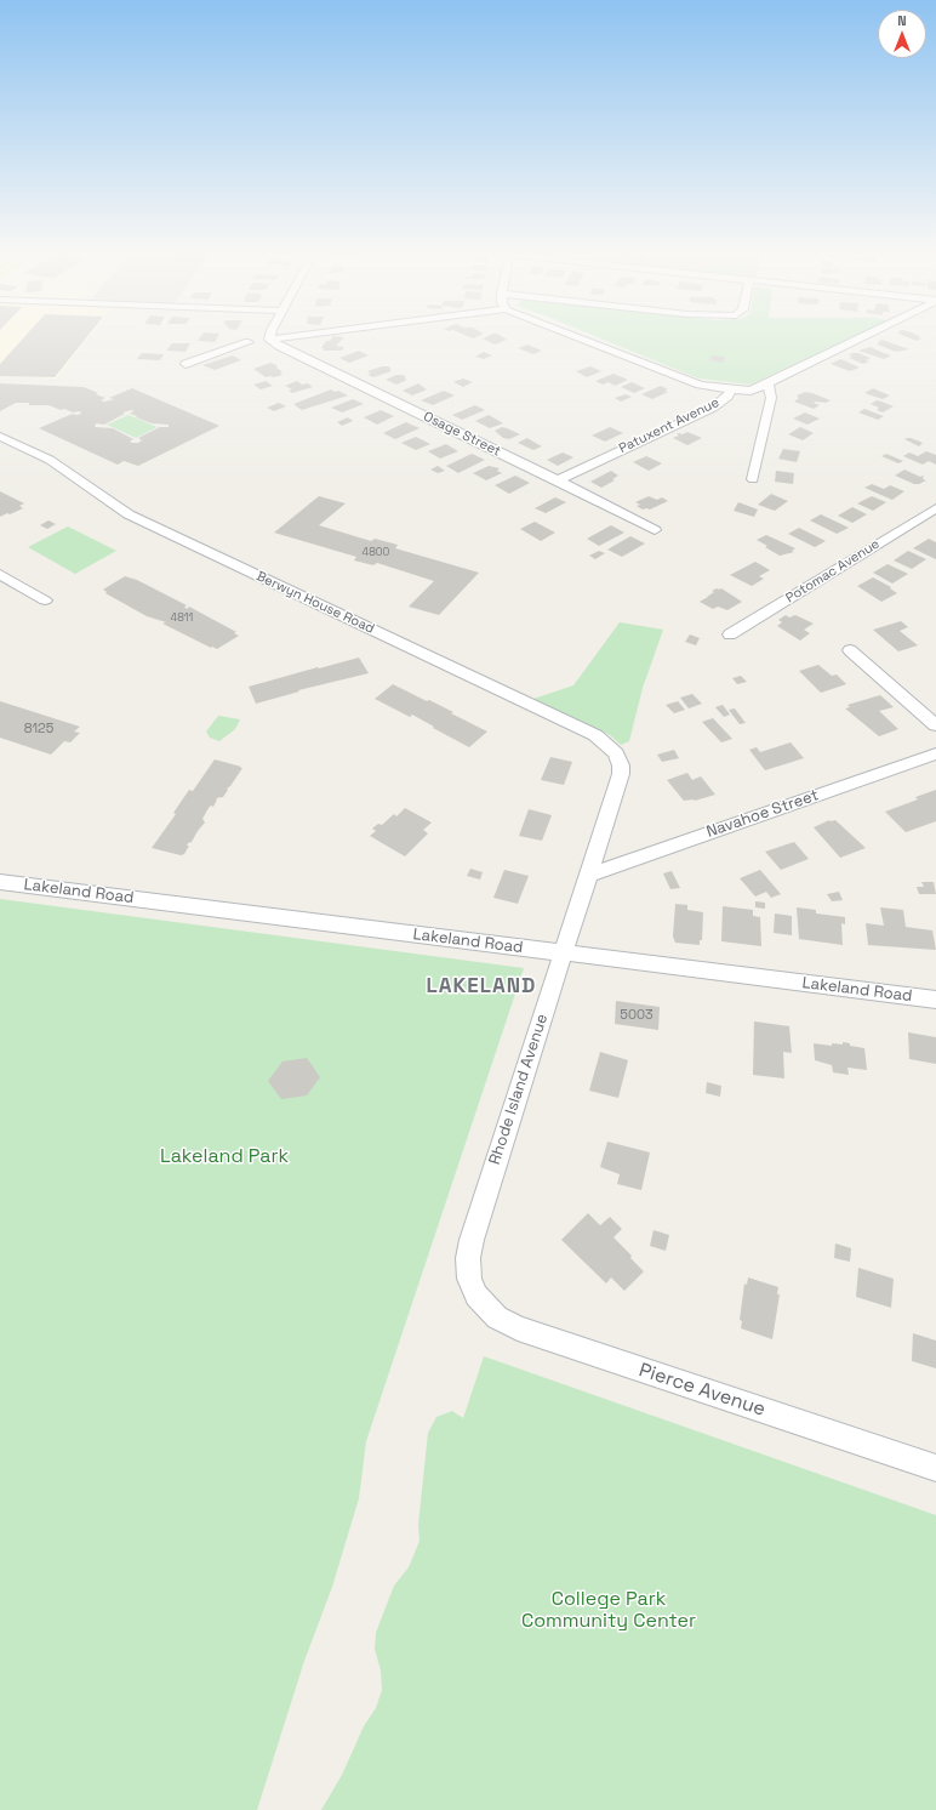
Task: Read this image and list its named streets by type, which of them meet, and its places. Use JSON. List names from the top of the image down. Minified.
{"streets":{"street":["Patuxent Avenue","Osage Street","Potomac Avenue","Berwyn House Road","Navahoe Street","Lakeland Road","Rhode Island Avenue","Pierce Avenue"]},"crossings":[["Patuxent Avenue","Osage Street"],["Berwyn House Road","Rhode Island Avenue"],["Navahoe Street","Rhode Island Avenue"],["Lakeland Road","Rhode Island Avenue"],["Rhode Island Avenue","Pierce Avenue"]],"districts":["LAKELAND"],"parks":["Lakeland Park","College Park Community Center"],"house_numbers":["4800","4811","8125","5003"],"north":"top"}
